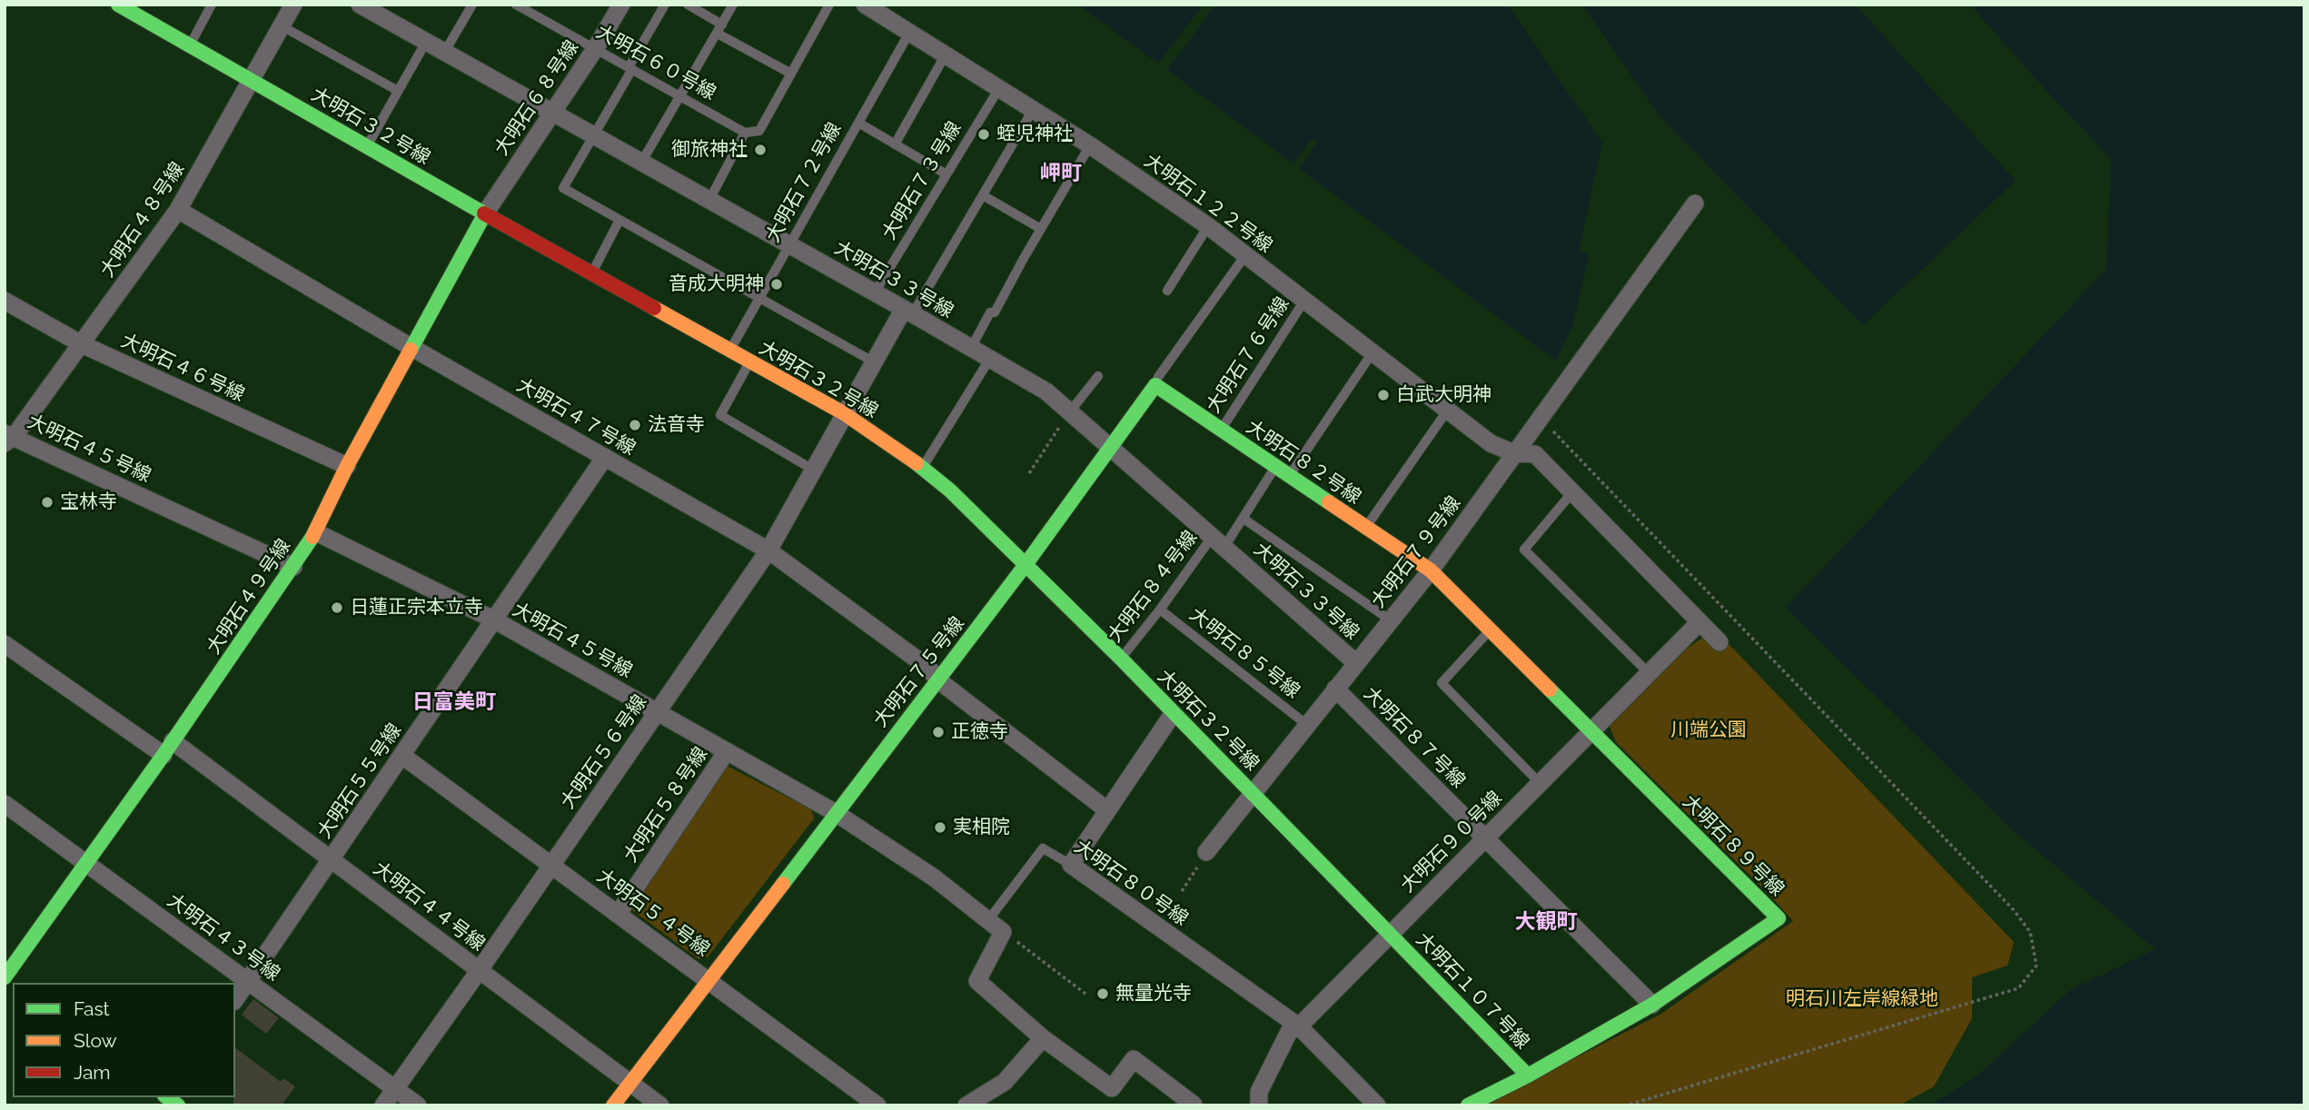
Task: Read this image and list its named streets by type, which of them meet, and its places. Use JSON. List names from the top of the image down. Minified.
{"streets":{"street":["大明石６８号線","大明石３２号線","大明石１２２号線","大明石４８号線","大明石３３号線","大明石４６号線","大明石４７号線","大明石４５号線","大明石８２号線","大明石７９号線","大明石４９号線","大明石７５号線","大明石８７号線","大明石５６号線","大明石５５号線","大明石５８号線","大明石９０号線","大明石８９号線","大明石８０号線","大明石４４号線","大明石５４号線","大明石４３号線","大明石１０７号線"],"lane":["大明石６０号線","大明石７３号線","大明石７２号線","大明石７６号線","大明石８４号線","大明石８５号線"]},"crossings":[["大明石６０号線","大明石６８号線"],["大明石６８号線","大明石３２号線"],["大明石６８号線","大明石３３号線"],["大明石６８号線","大明石４９号線"],["大明石３２号線","大明石７２号線"],["大明石３２号線","大明石４８号線"],["大明石３２号線","大明石７９号線"],["大明石３２号線","大明石８４号線"],["大明石３２号線","大明石４９号線"],["大明石３２号線","大明石７５号線"],["大明石３２号線","大明石５６号線"],["大明石３２号線","大明石９０号線"],["大明石３２号線","大明石１０７号線"],["大明石７３号線","大明石１２２号線"],["大明石７３号線","大明石３３号線"],["大明石７２号線","大明石１２２号線"],["大明石７２号線","大明石３３号線"],["大明石１２２号線","大明石７６号線"],["大明石１２２号線","大明石７９号線"],["大明石１２２号線","大明石７５号線"],["大明石１２２号線","大明石９０号線"],["大明石４８号線","大明石４６号線"],["大明石４８号線","大明石４７号線"],["大明石４８号線","大明石４５号線"],["大明石３３号線","大明石７９号線"],["大明石３３号線","大明石８４号線"],["大明石３３号線","大明石７５号線"],["大明石３３号線","大明石５６号線"],["大明石７６号線","大明石８２号線"],["大明石４６号線","大明石４９号線"],["大明石４７号線","大明石４９号線"],["大明石４７号線","大明石７５号線"],["大明石４７号線","大明石５６号線"],["大明石４７号線","大明石５５号線"],["大明石４５号線","大明石４９号線"],["大明石４５号線","大明石７５号線"],["大明石４５号線","大明石５６号線"],["大明石４５号線","大明石５５号線"],["大明石４５号線","大明石５８号線"],["大明石８２号線","大明石７９号線"],["大明石８２号線","大明石８４号線"],["大明石８２号線","大明石７５号線"],["大明石８２号線","大明石８９号線"],["大明石７９号線","大明石８５号線"],["大明石７９号線","大明石８７号線"],["大明石７９号線","大明石８９号線"],["大明石８４号線","大明石８５号線"],["大明石４９号線","大明石４４号線"],["大明石４９号線","大明石４３号線"],["大明石７５号線","大明石４４号線"],["大明石７５号線","大明石５４号線"],["大明石８７号線","大明石９０号線"],["大明石８７号線","大明石８９号線"],["大明石５６号線","大明石４４号線"],["大明石５６号線","大明石５４号線"],["大明石５６号線","大明石４３号線"],["大明石５５号線","大明石４４号線"],["大明石５５号線","大明石５４号線"],["大明石５５号線","大明石４３号線"],["大明石５８号線","大明石５４号線"],["大明石９０号線","大明石８９号線"],["大明石９０号線","大明石８０号線"],["大明石９０号線","大明石１０７号線"],["大明石８９号線","大明石１０７号線"]],"districts":["岬町","日富美町","大観町"],"parks":["川端公園","明石川左岸線緑地"],"places":["蛭児神社","御旅神社","音成大明神","白武大明神","法音寺","宝林寺","日蓮正宗本立寺","正徳寺","実相院","無量光寺"],"legend":["Fast","Slow","Jam"]}
